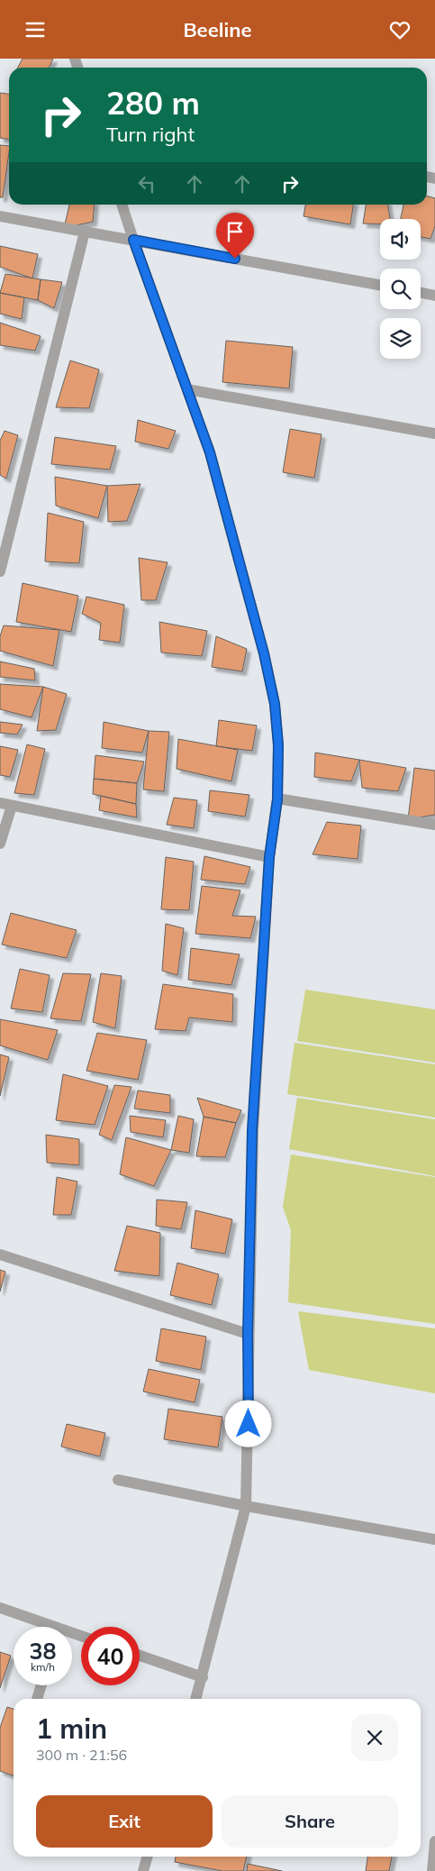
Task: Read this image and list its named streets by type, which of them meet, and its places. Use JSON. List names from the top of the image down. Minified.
{"page":{"header":"Beeline","turn":["280 m","Turn right"],"speed":"38 km/h","limit":"40","heading":["1 min","300 m · 21:56"],"buttons":["Exit","Share"]}}
